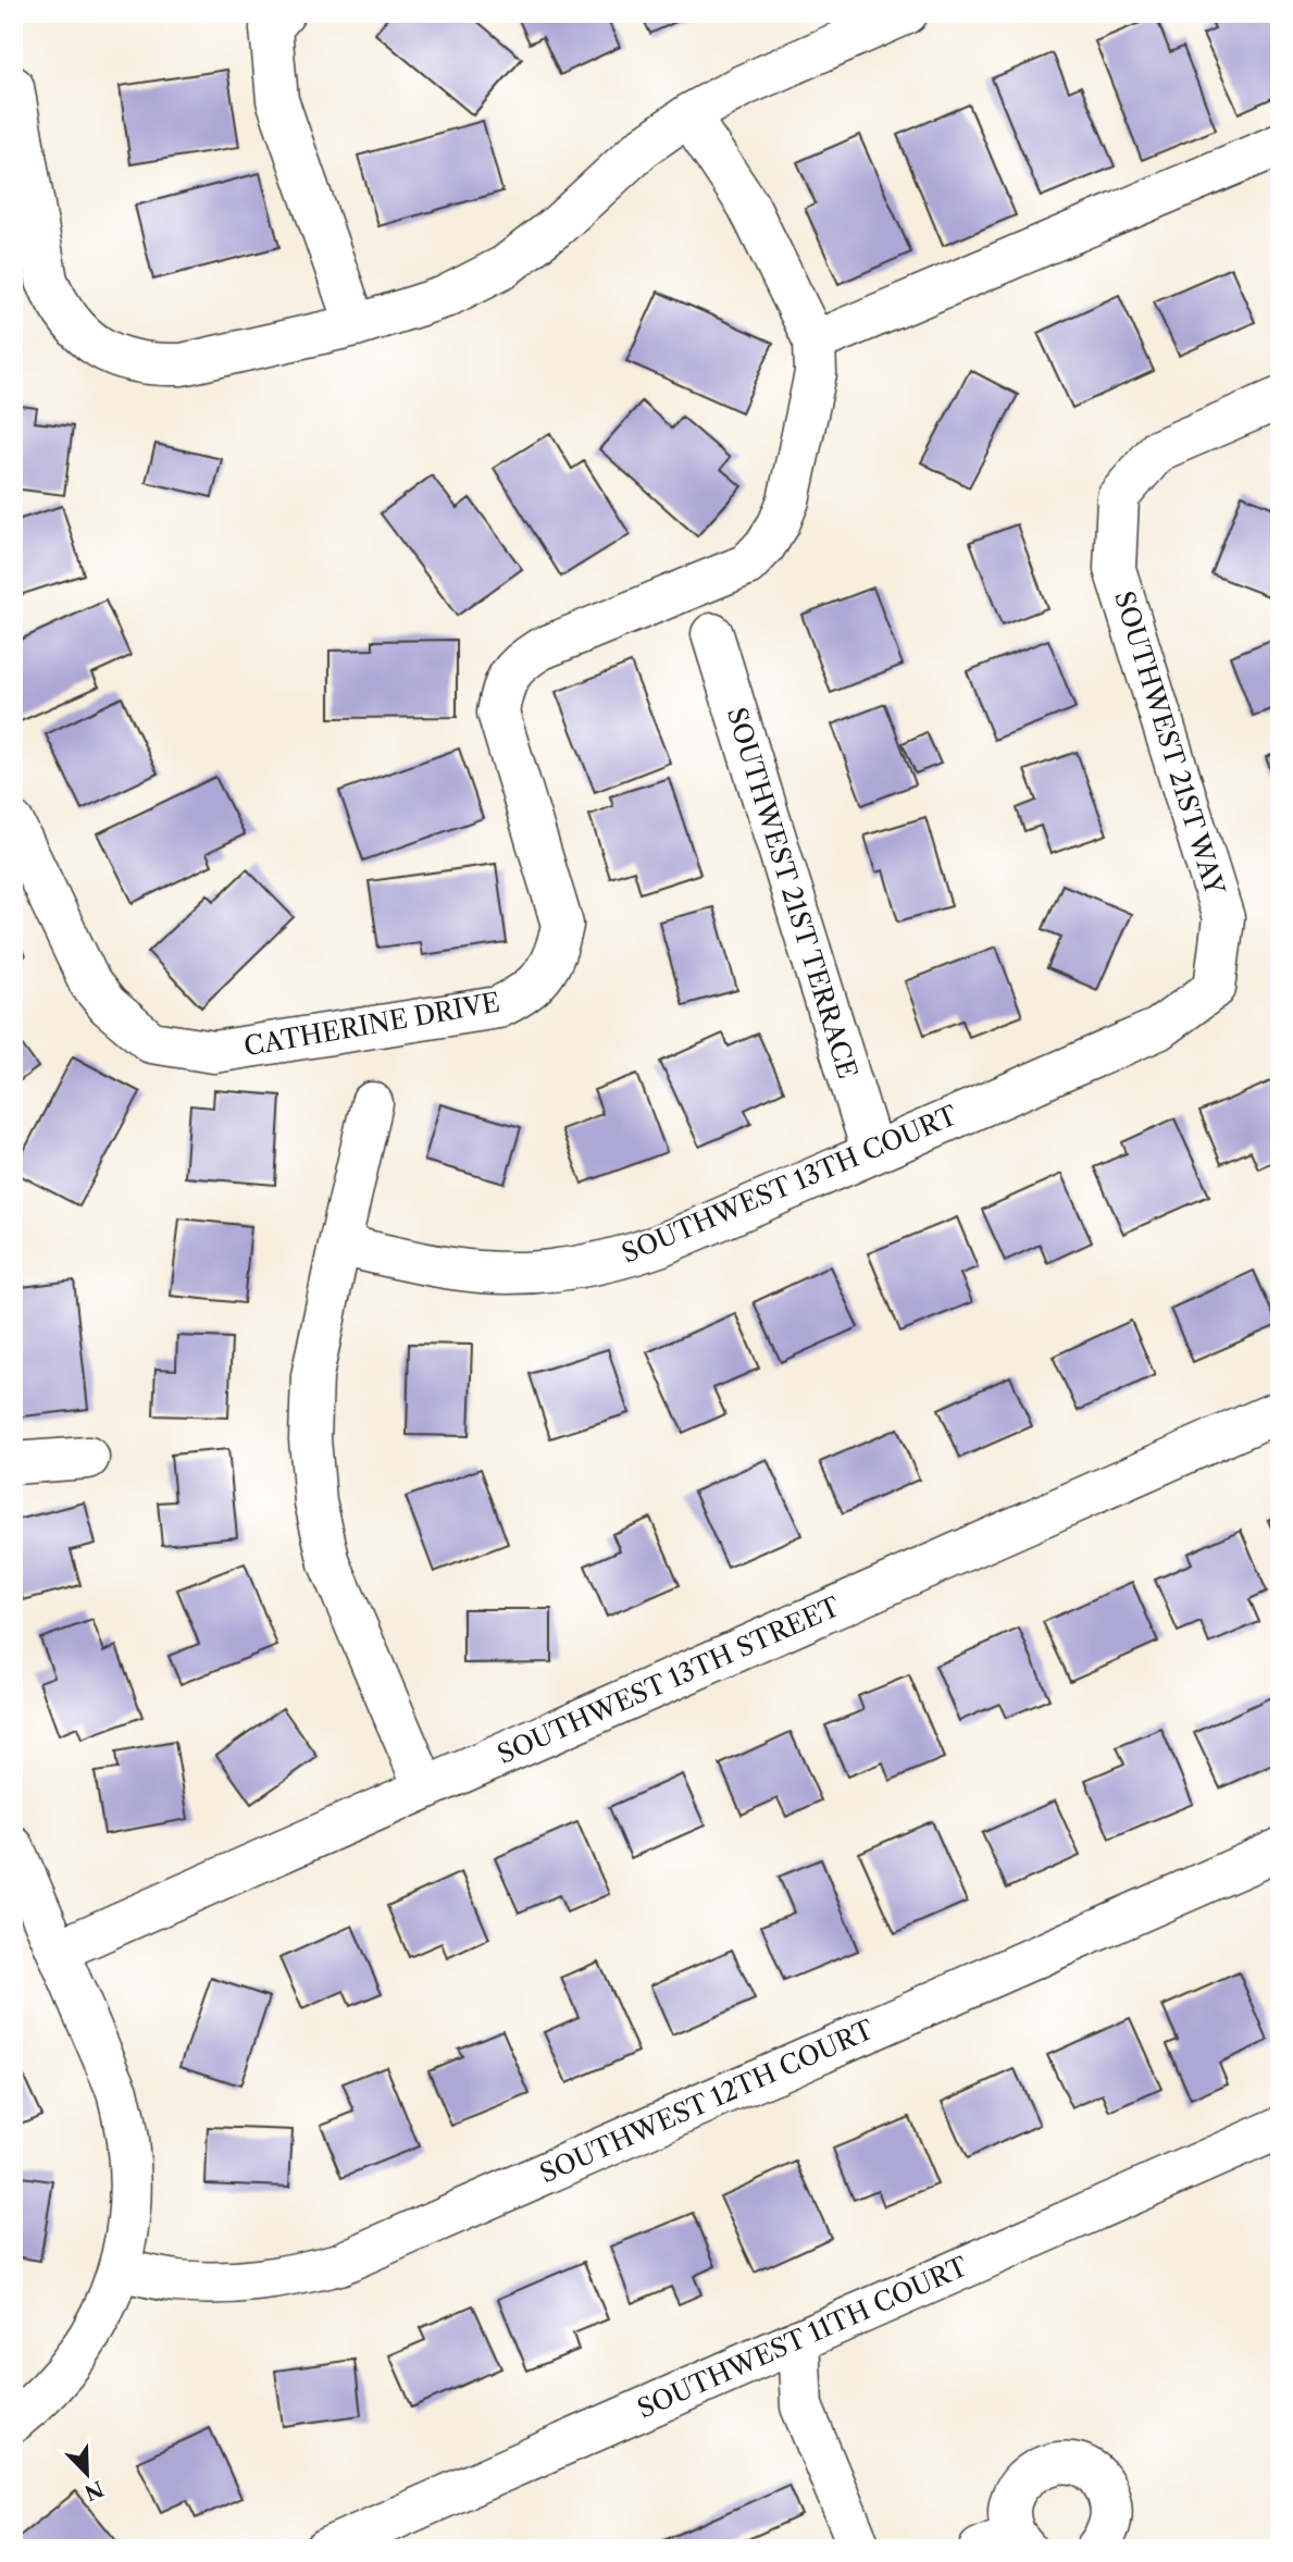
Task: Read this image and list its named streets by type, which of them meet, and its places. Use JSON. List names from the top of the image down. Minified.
{"streets":{"street":["SOUTHWEST 21ST WAY","SOUTHWEST 21ST TERRACE","CATHERINE DRIVE","SOUTHWEST 13TH COURT","SOUTHWEST 13TH STREET","SOUTHWEST 12TH COURT","SOUTHWEST 11TH COURT"]},"crossings":[["SOUTHWEST 21ST WAY","SOUTHWEST 13TH COURT"],["SOUTHWEST 21ST TERRACE","SOUTHWEST 13TH COURT"]],"north":"bottom right"}
